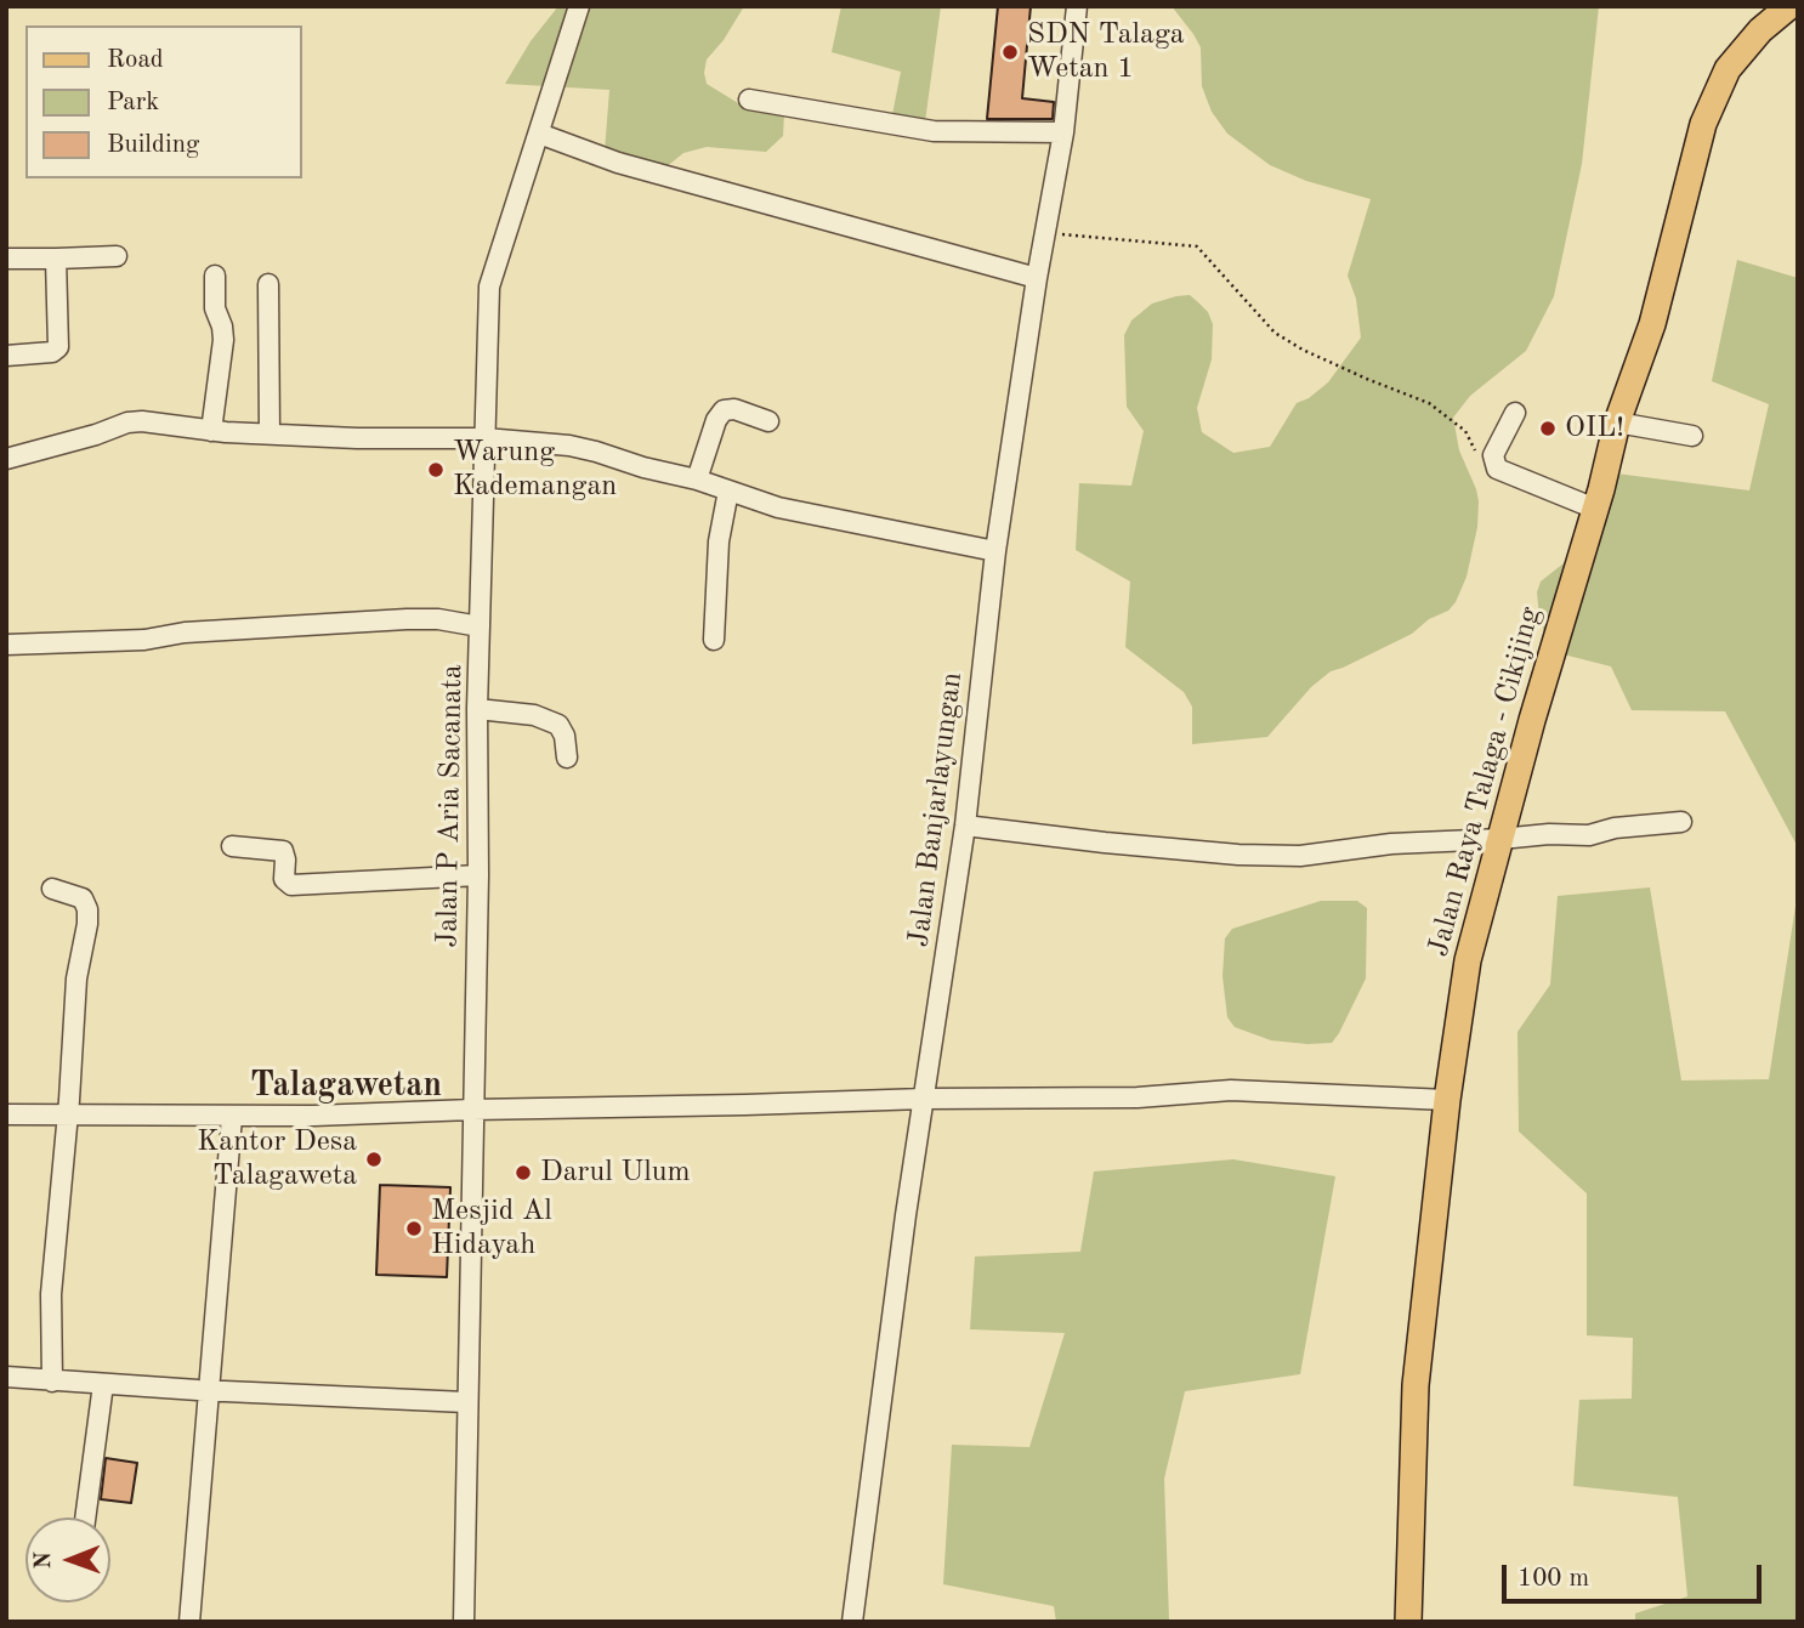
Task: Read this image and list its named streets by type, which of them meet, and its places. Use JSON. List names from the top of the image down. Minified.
{"streets":{"main road":["Jalan Raya Talaga - Cikijing"],"street":["Jalan P Aria Sacanata","Jalan Banjarlayungan"]},"districts":["Talagawetan"],"places":["SDN Talaga Wetan 1","OIL!","Warung Kademangan","Kantor Desa Talagaweta","Darul Ulum","Mesjid Al Hidayah"],"legend":["Road","Park","Building"],"scale_bar":"100 m","north":"left"}
